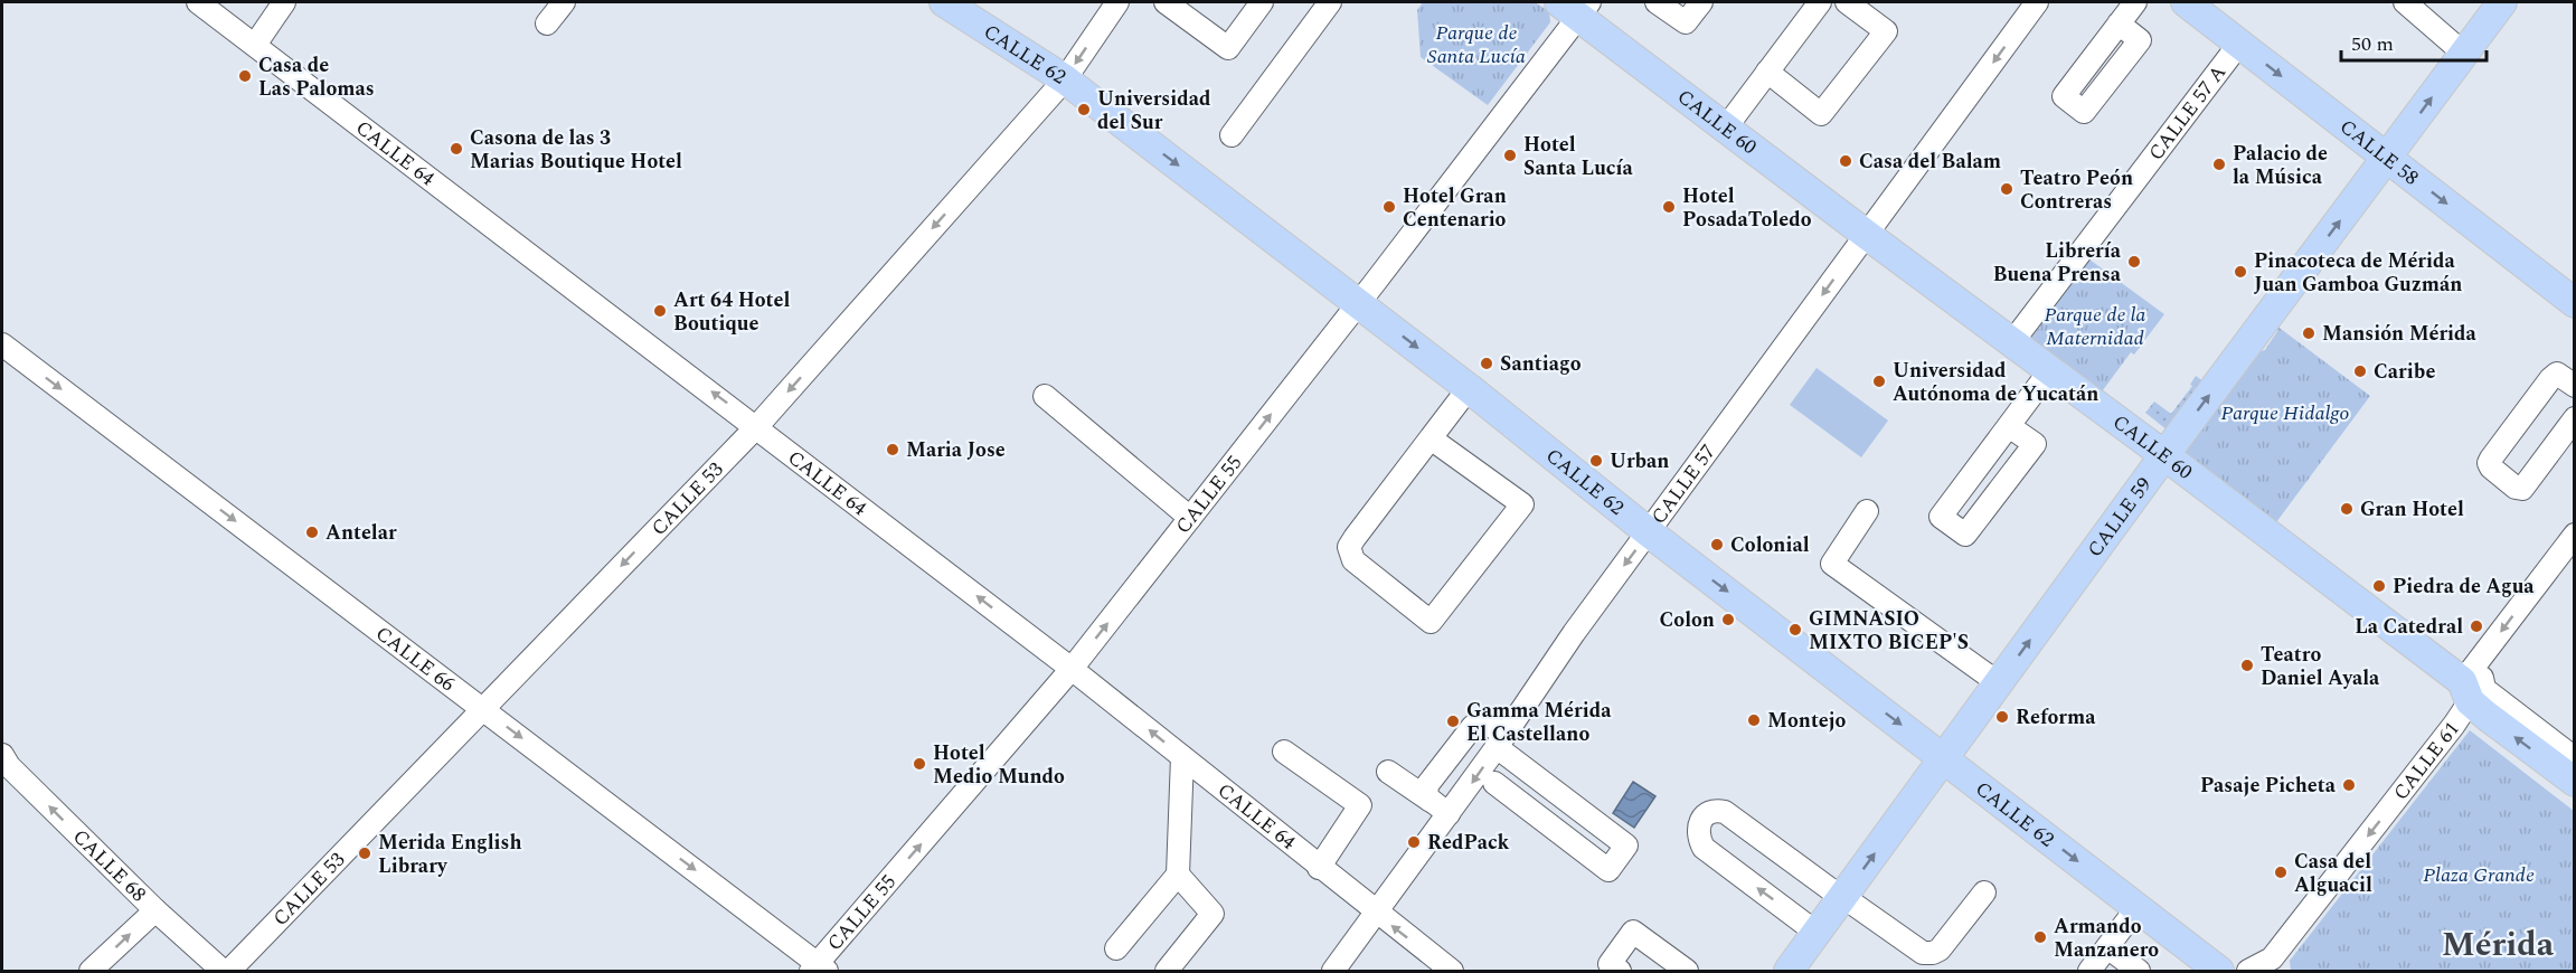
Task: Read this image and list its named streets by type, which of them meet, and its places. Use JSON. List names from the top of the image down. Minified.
{"streets":{"main road":["CALLE 62","CALLE 60","CALLE 58","CALLE 59"],"street":["CALLE 57 A","CALLE 64","CALLE 57","CALLE 55","CALLE 53","CALLE 66","CALLE 61","CALLE 68"]},"crossings":[["CALLE 62","CALLE 57"],["CALLE 62","CALLE 55"],["CALLE 62","CALLE 53"],["CALLE 62","CALLE 59"],["CALLE 57 A","CALLE 60"],["CALLE 57 A","CALLE 58"],["CALLE 60","CALLE 57"],["CALLE 60","CALLE 55"],["CALLE 60","CALLE 59"],["CALLE 60","CALLE 61"],["CALLE 64","CALLE 57"],["CALLE 64","CALLE 55"],["CALLE 64","CALLE 53"],["CALLE 58","CALLE 59"],["CALLE 55","CALLE 66"],["CALLE 53","CALLE 66"]],"one_way":["CALLE 62","CALLE 64","CALLE 58","CALLE 57","CALLE 55","CALLE 53","CALLE 59","CALLE 66","CALLE 61","CALLE 68"],"districts":["Mérida"],"parks":["Parque de Santa Lucía","Parque de la Maternidad","Parque Hidalgo","Plaza Grande"],"places":["Casa de Las Palomas","Universidad del Sur","Casona de las 3 Marias Boutique Hotel","Hotel Santa Lucía","Casa del Balam","Palacio de la Música","Teatro Peón Contreras","Hotel Gran Centenario","Hotel PosadaToledo","Librería Buena Prensa","Pinacoteca de Mérida Juan Gamboa Guzmán","Art 64 Hotel Boutique","Mansión Mérida","Santiago","Caribe","Universidad Autónoma de Yucatán","Maria Jose","Urban","Gran Hotel","Antelar","Colonial","Piedra de Agua","Colon","La Catedral","GIMNASIO MIXTO BICEP'S","Teatro Daniel Ayala","Reforma","Montejo","Gamma Mérida El Castellano","Hotel Medio Mundo","Pasaje Picheta","RedPack","Merida English Library","Casa del Alguacil","Armando Manzanero"],"scale_bar":"50 m"}
